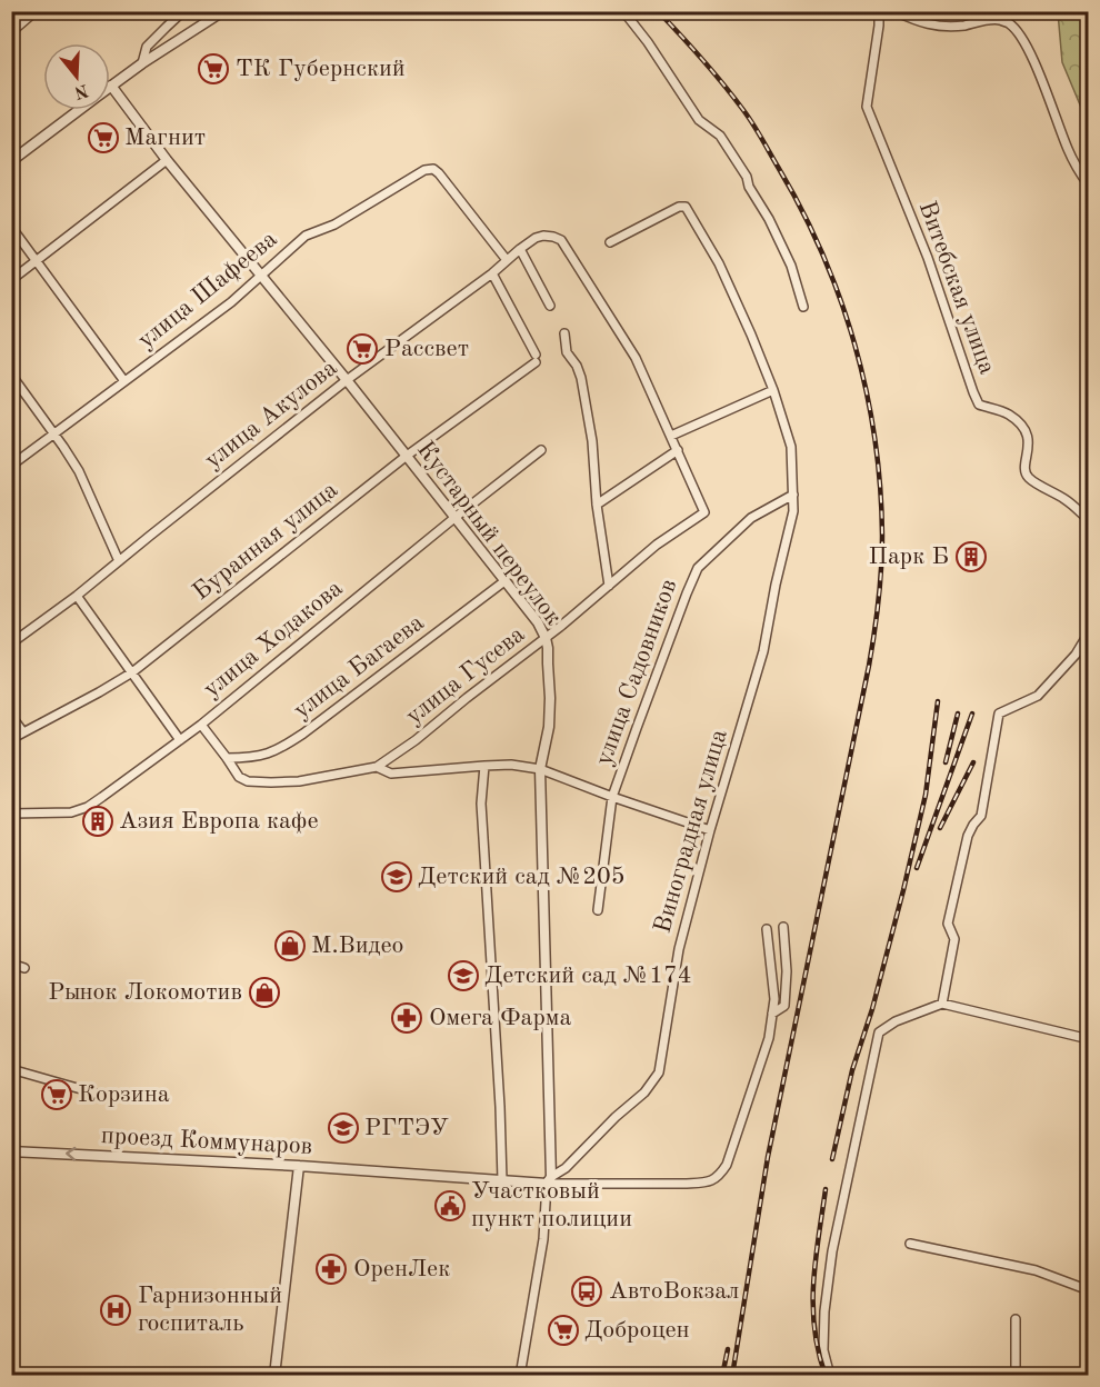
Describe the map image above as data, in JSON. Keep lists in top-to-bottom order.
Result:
{
  "streets": {
    "street": [
      "Витебская улица",
      "улица Шафеева",
      "улица Акулова",
      "Кустарный переулок",
      "Буранная улица",
      "улица Ходакова",
      "улица Багаева",
      "улица Садовников",
      "улица Гусева",
      "Виноградная улица",
      "проезд Коммунаров"
    ]
  },
  "crossings": [
    ["улица Шафеева", "улица Акулова"],
    ["улица Шафеева", "Кустарный переулок"],
    ["улица Акулова", "Кустарный переулок"],
    ["улица Акулова", "Буранная улица"],
    ["Кустарный переулок", "Буранная улица"],
    ["Кустарный переулок", "улица Ходакова"],
    ["Кустарный переулок", "улица Багаева"],
    ["Кустарный переулок", "улица Гусева"],
    ["Кустарный переулок", "Виноградная улица"],
    ["Кустарный переулок", "проезд Коммунаров"],
    ["улица Ходакова", "улица Гусева"],
    ["улица Багаева", "улица Гусева"],
    ["улица Садовников", "Виноградная улица"],
    ["Виноградная улица", "проезд Коммунаров"]
  ],
  "places": {
    "supermarket": [
      "ТК Губернский",
      "Магнит",
      "Рассвет",
      "Корзина",
      "Доброцен"
    ],
    "building": ["Парк Б", "Азия Европа кафе"],
    "school or university": ["Детский сад №205", "Детский сад №174", "РГТЭУ"],
    "shop": ["М.Видео", "Рынок Локомотив"],
    "pharmacy": ["Омега Фарма", "ОренЛек"],
    "public building": ["Участковый пункт полиции"],
    "bus stop": ["АвтоВокзал"],
    "hospital": ["Гарнизонный госпиталь"]
  },
  "north": "bottom"
}
